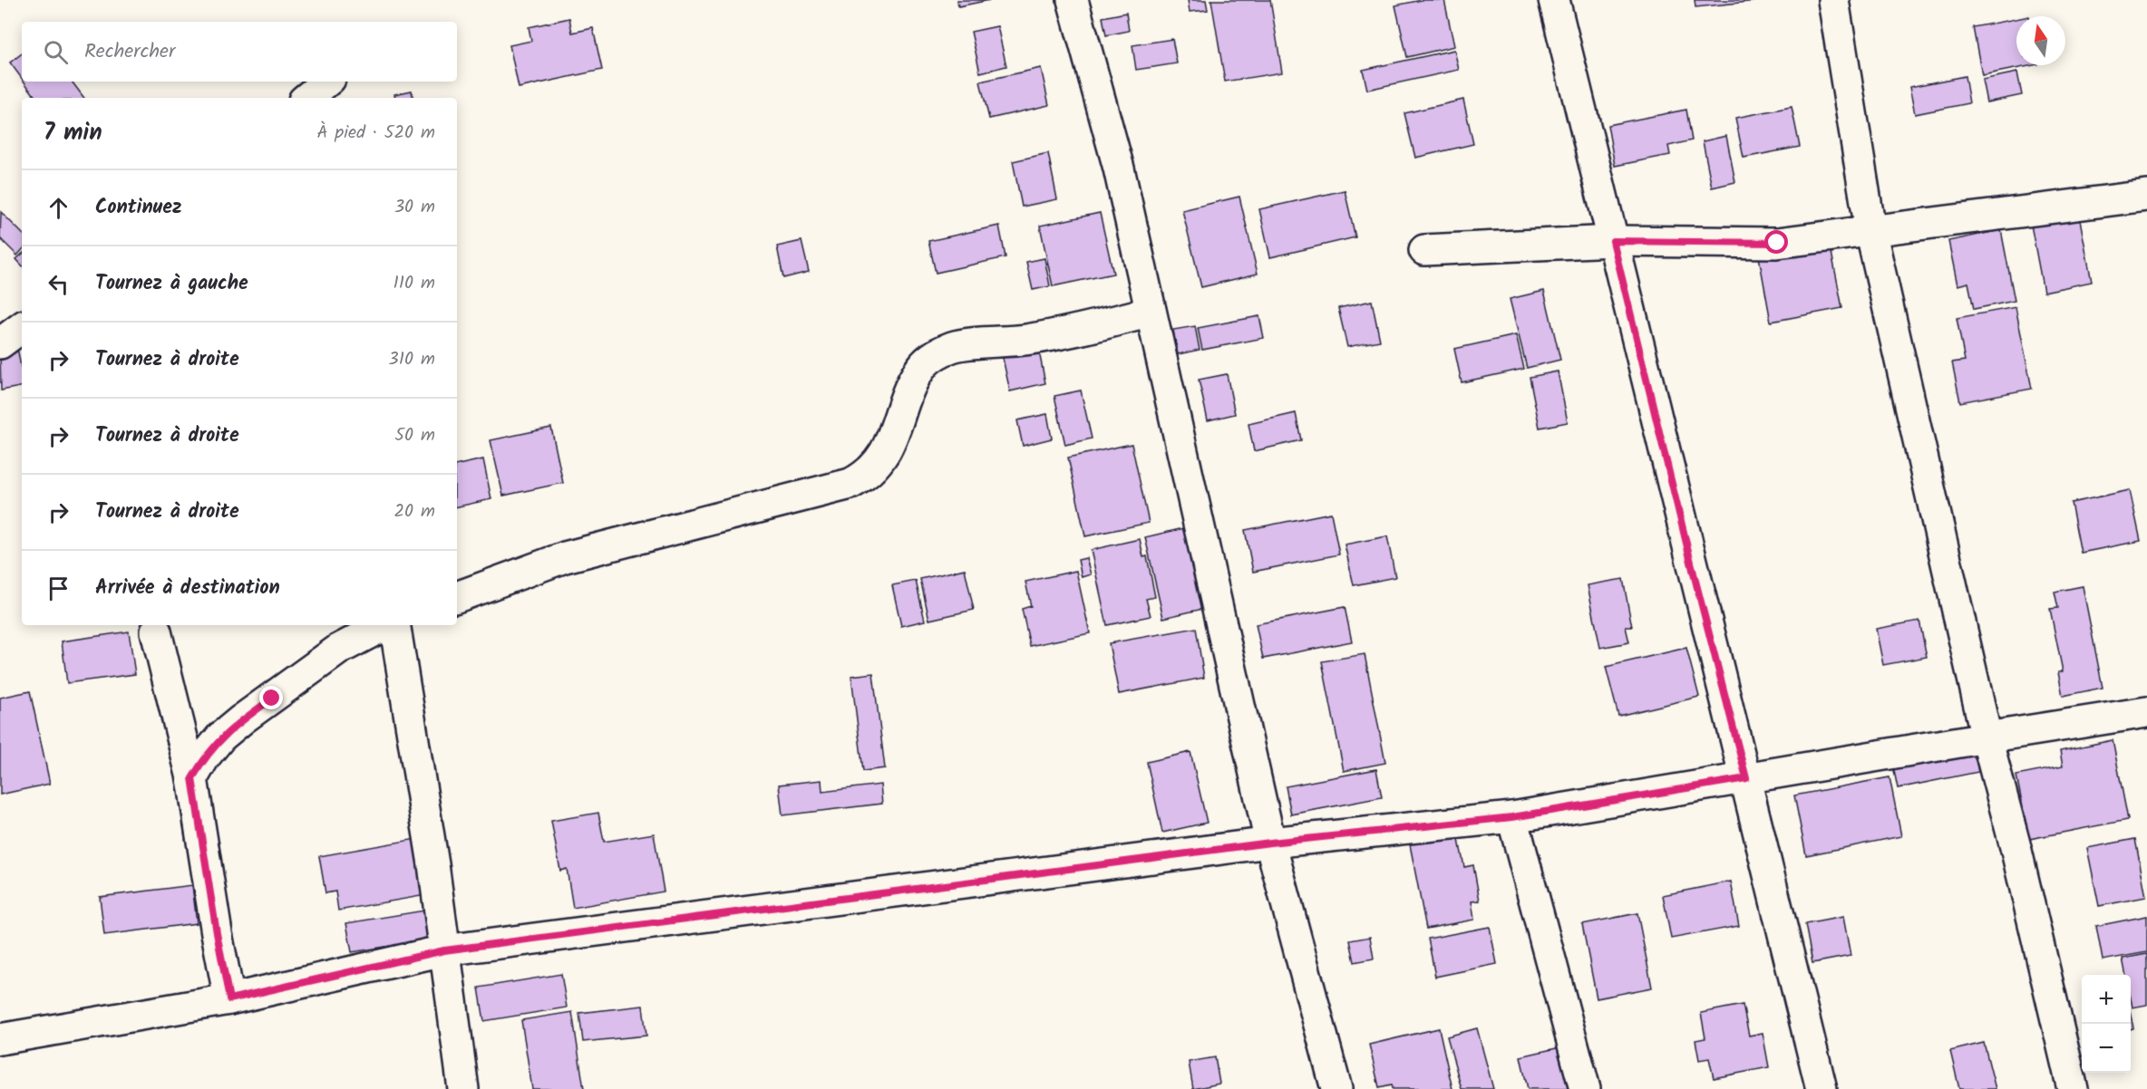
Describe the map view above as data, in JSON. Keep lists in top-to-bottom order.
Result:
{
  "north": "top",
  "page": {
    "search": "Rechercher",
    "heading": ["7 min", "À pied · 520 m"],
    "list": [
      ["Continuez", "30 m"],
      ["Tournez à gauche", "110 m"],
      ["Tournez à droite", "310 m"],
      ["Tournez à droite", "50 m"],
      ["Tournez à droite", "20 m"],
      "Arrivée à destination"
    ],
    "map_buttons": ["+", "−"]
  }
}
